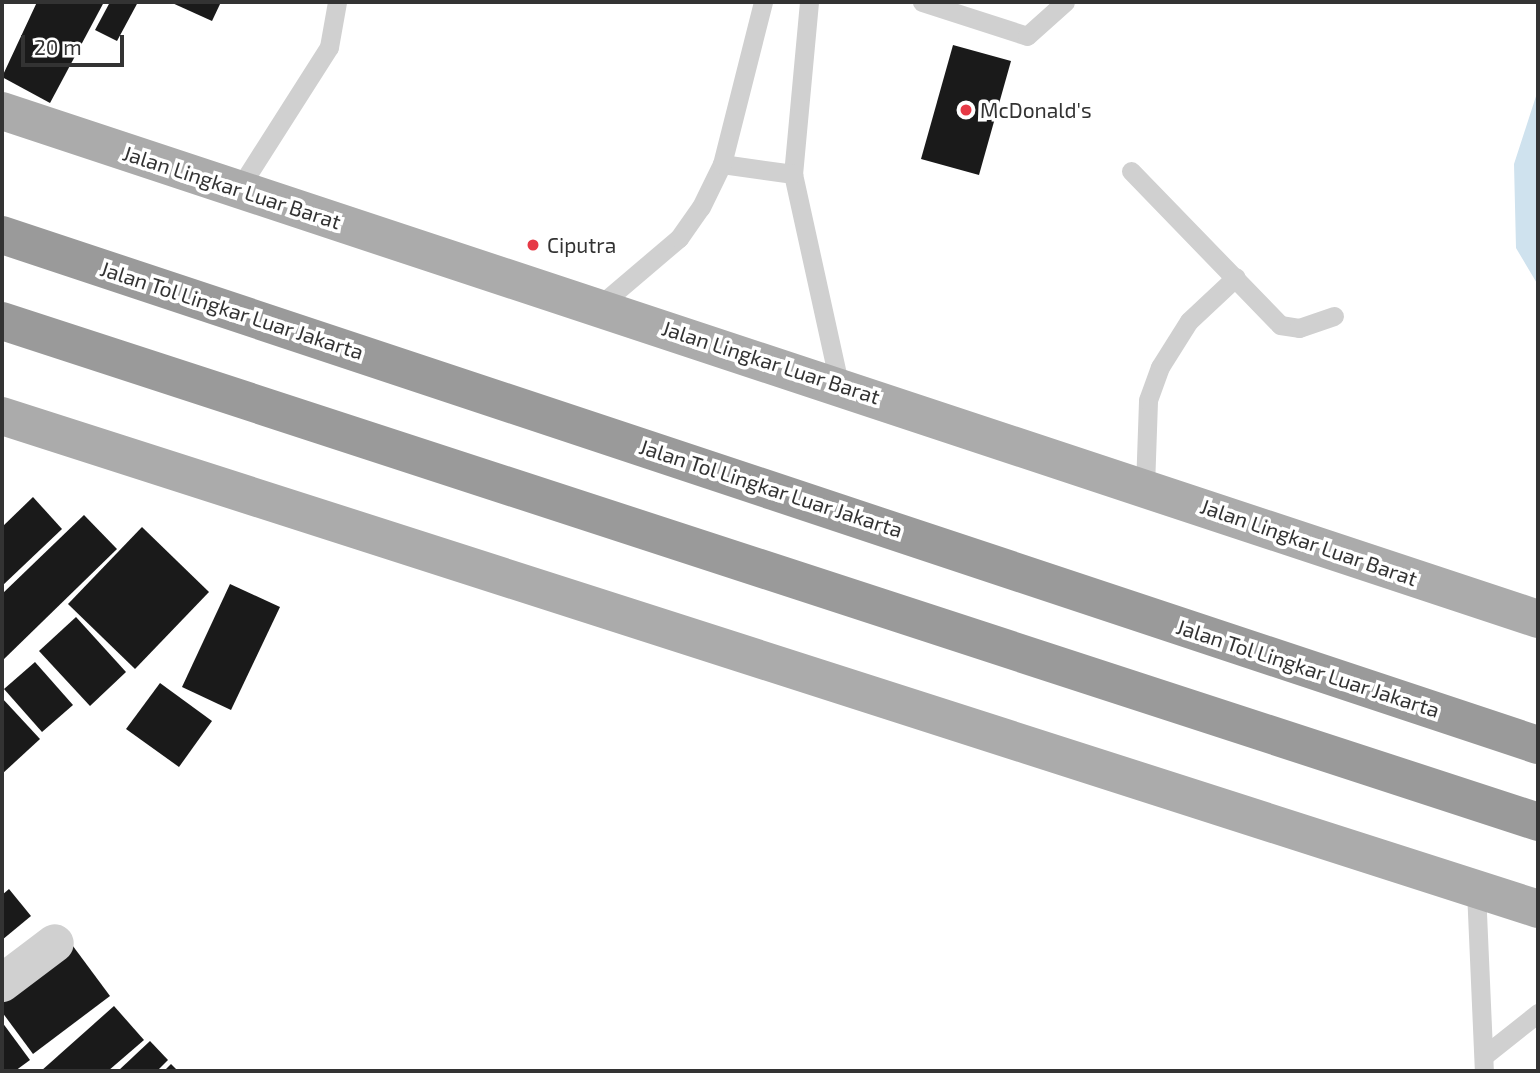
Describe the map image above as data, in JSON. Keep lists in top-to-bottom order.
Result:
{
  "streets": {
    "highway": ["Jalan Tol Lingkar Luar Jakarta"],
    "main road": ["Jalan Lingkar Luar Barat"]
  },
  "places": ["McDonald's", "Ciputra"],
  "scale_bar": "20 m"
}
